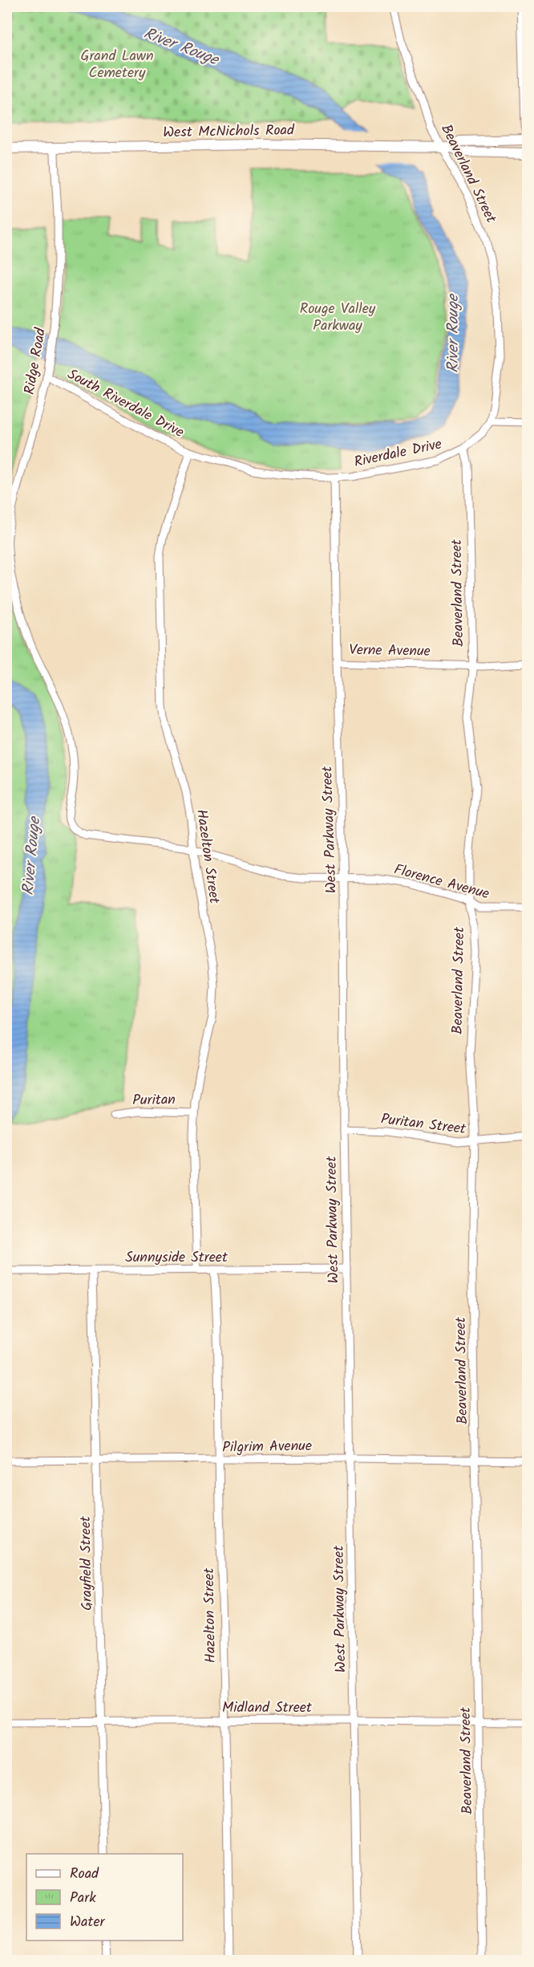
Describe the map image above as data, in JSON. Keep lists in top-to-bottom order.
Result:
{
  "streets": {
    "main road": ["West McNichols Road"],
    "street": [
      "Beaverland Street",
      "Ridge Road",
      "South Riverdale Drive",
      "Riverdale Drive",
      "Verne Avenue",
      "West Parkway Street",
      "Hazelton Street",
      "Florence Avenue",
      "Puritan",
      "Puritan Street",
      "Sunnyside Street",
      "Pilgrim Avenue",
      "Grayfield Street",
      "Midland Street"
    ]
  },
  "crossings": [
    ["West McNichols Road", "Beaverland Street"],
    ["West McNichols Road", "Ridge Road"],
    ["Beaverland Street", "Riverdale Drive"],
    ["Beaverland Street", "Verne Avenue"],
    ["Beaverland Street", "Florence Avenue"],
    ["Beaverland Street", "Puritan Street"],
    ["Beaverland Street", "Pilgrim Avenue"],
    ["Beaverland Street", "Midland Street"],
    ["Ridge Road", "South Riverdale Drive"],
    ["Ridge Road", "Florence Avenue"],
    ["South Riverdale Drive", "Riverdale Drive"],
    ["South Riverdale Drive", "West Parkway Street"],
    ["South Riverdale Drive", "Hazelton Street"],
    ["Riverdale Drive", "West Parkway Street"],
    ["Verne Avenue", "West Parkway Street"],
    ["West Parkway Street", "Florence Avenue"],
    ["West Parkway Street", "Puritan Street"],
    ["West Parkway Street", "Sunnyside Street"],
    ["West Parkway Street", "Pilgrim Avenue"],
    ["West Parkway Street", "Midland Street"],
    ["Hazelton Street", "Florence Avenue"],
    ["Hazelton Street", "Puritan"],
    ["Hazelton Street", "Sunnyside Street"],
    ["Hazelton Street", "Pilgrim Avenue"],
    ["Hazelton Street", "Midland Street"],
    ["Sunnyside Street", "Grayfield Street"],
    ["Pilgrim Avenue", "Grayfield Street"],
    ["Grayfield Street", "Midland Street"]
  ],
  "water": ["River Rouge"],
  "parks": ["Grand Lawn Cemetery", "Rouge Valley Parkway"],
  "legend": ["Road", "Park", "Water"]
}
